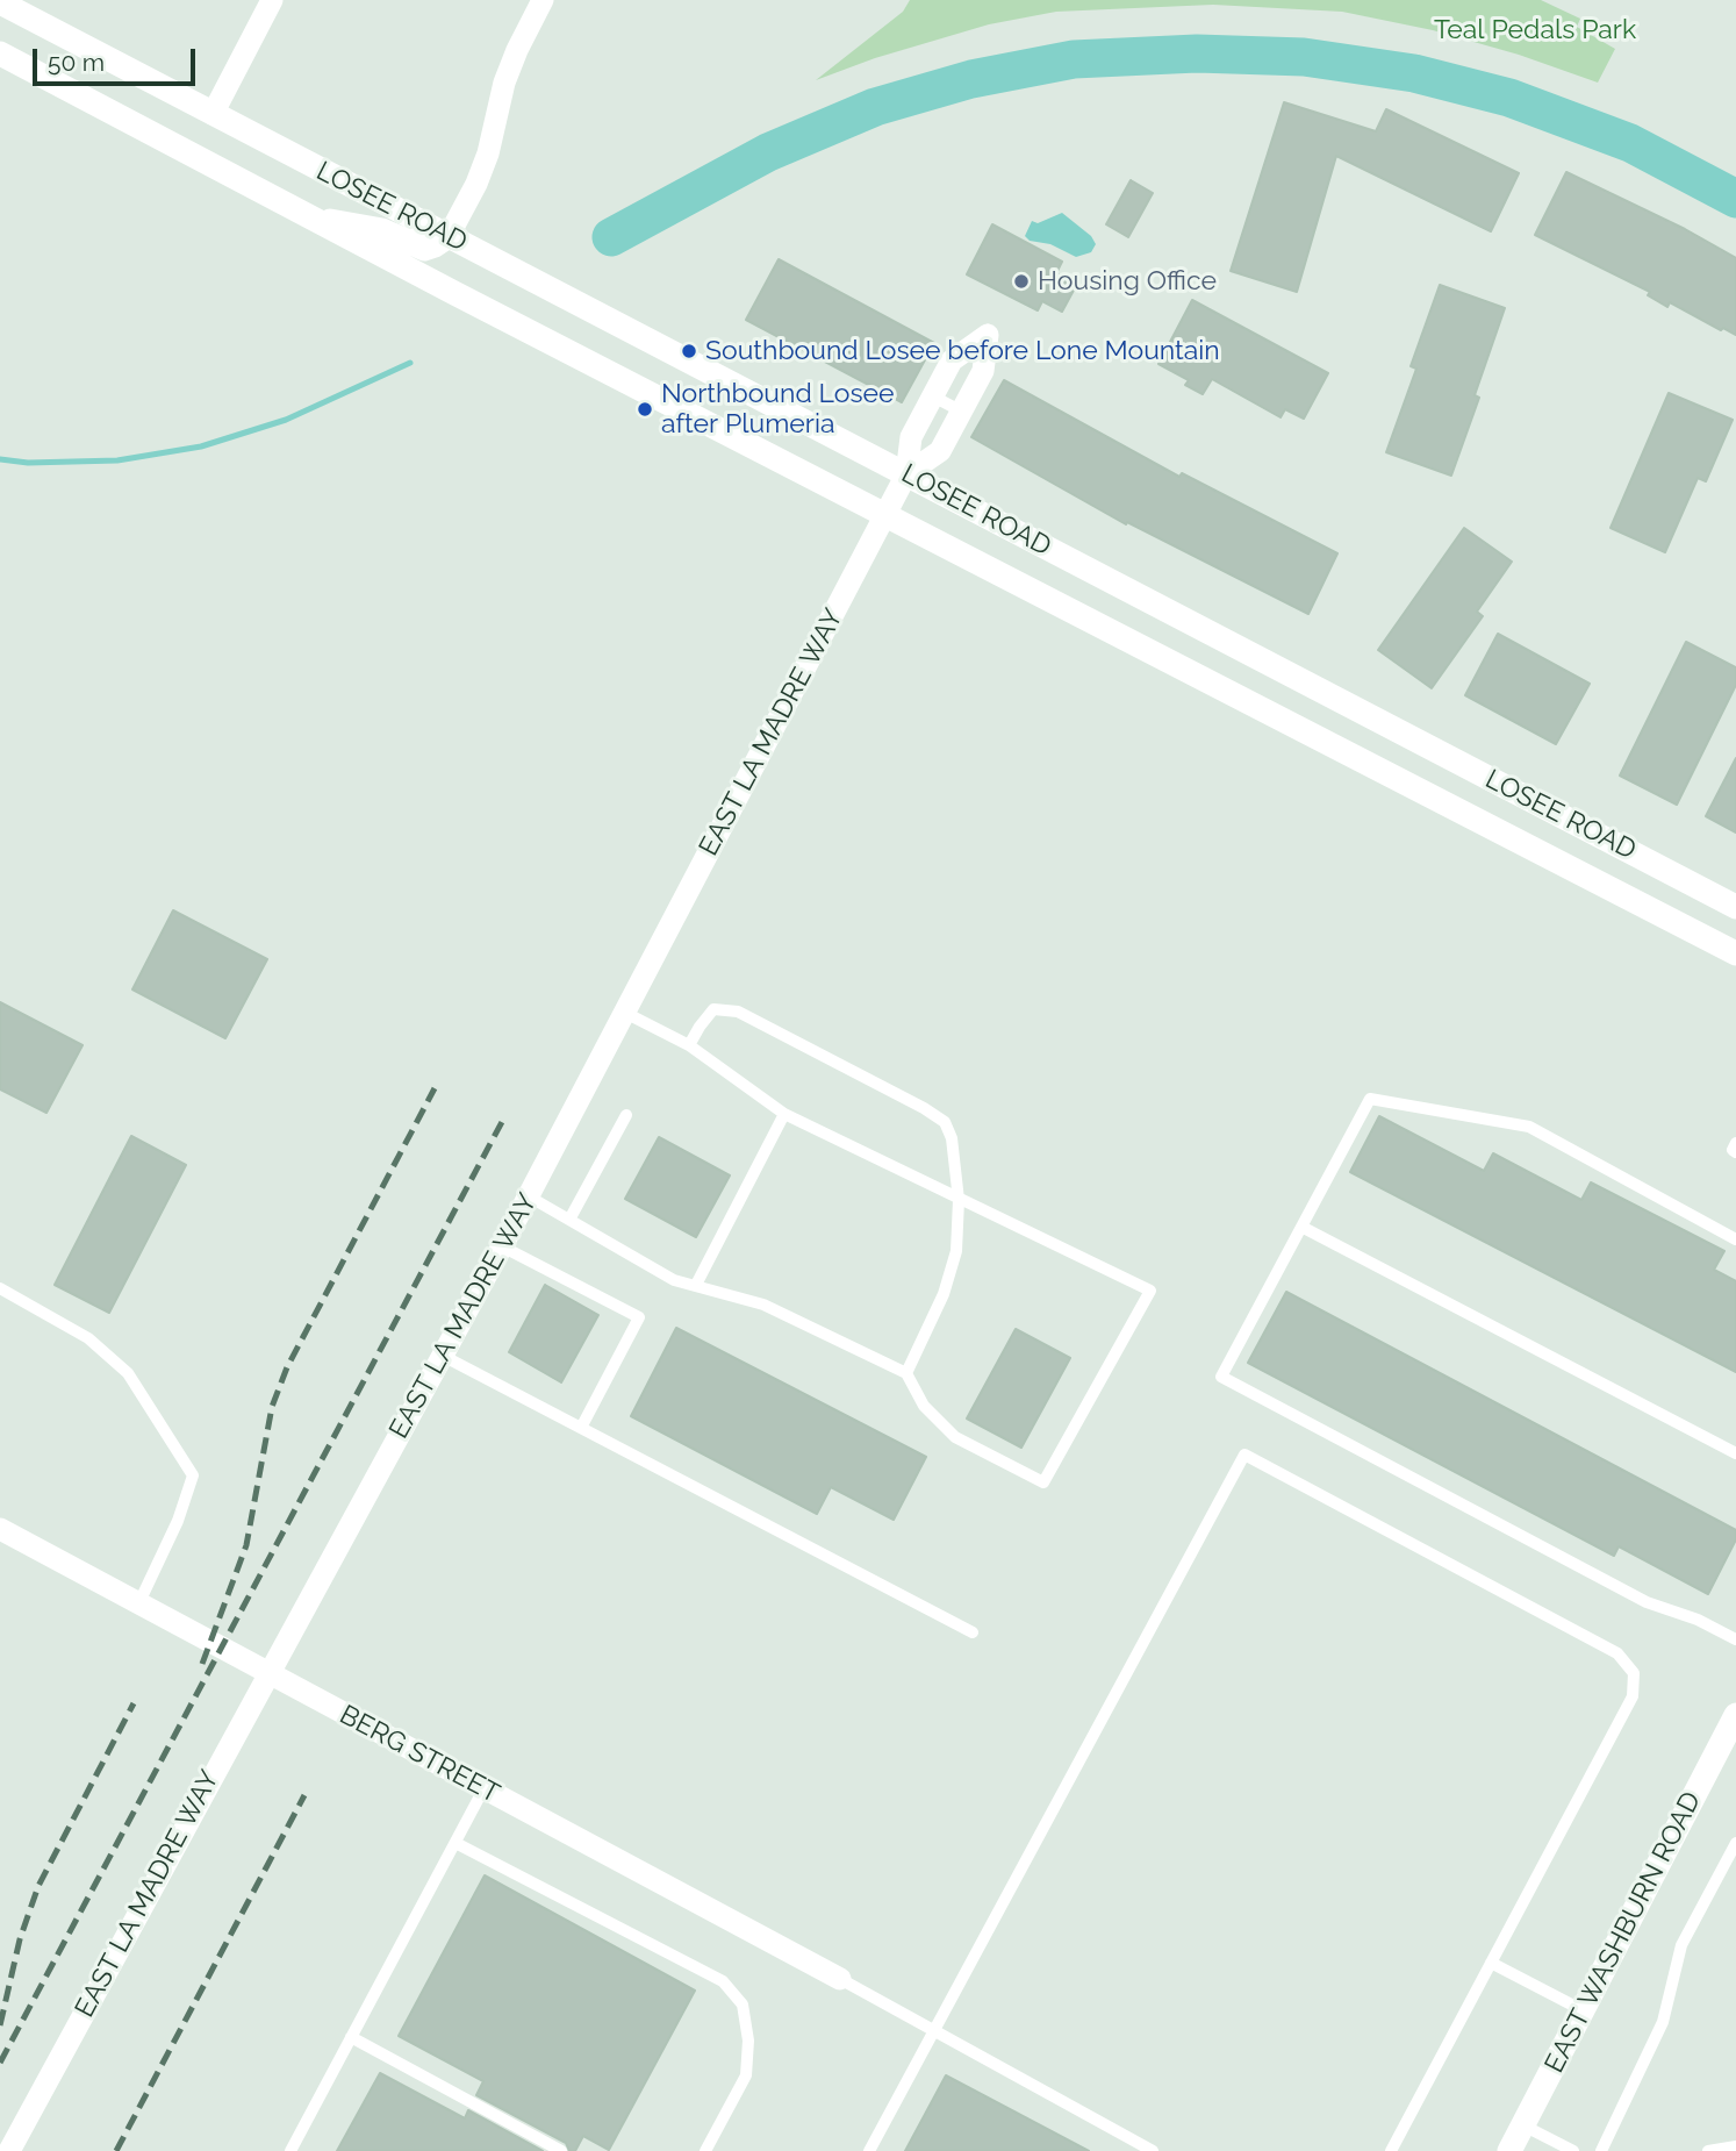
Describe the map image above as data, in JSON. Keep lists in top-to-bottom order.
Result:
{
  "streets": {
    "main road": ["LOSEE ROAD", "EAST WASHBURN ROAD"],
    "street": ["EAST LA MADRE WAY", "BERG STREET"]
  },
  "crossings": [
    ["LOSEE ROAD", "EAST LA MADRE WAY"],
    ["EAST LA MADRE WAY", "BERG STREET"]
  ],
  "parks": ["Teal Pedals Park"],
  "places": ["Housing Office", "Southbound Losee before Lone Mountain", "Northbound Losee after Plumeria"],
  "scale_bar": "50 m"
}
